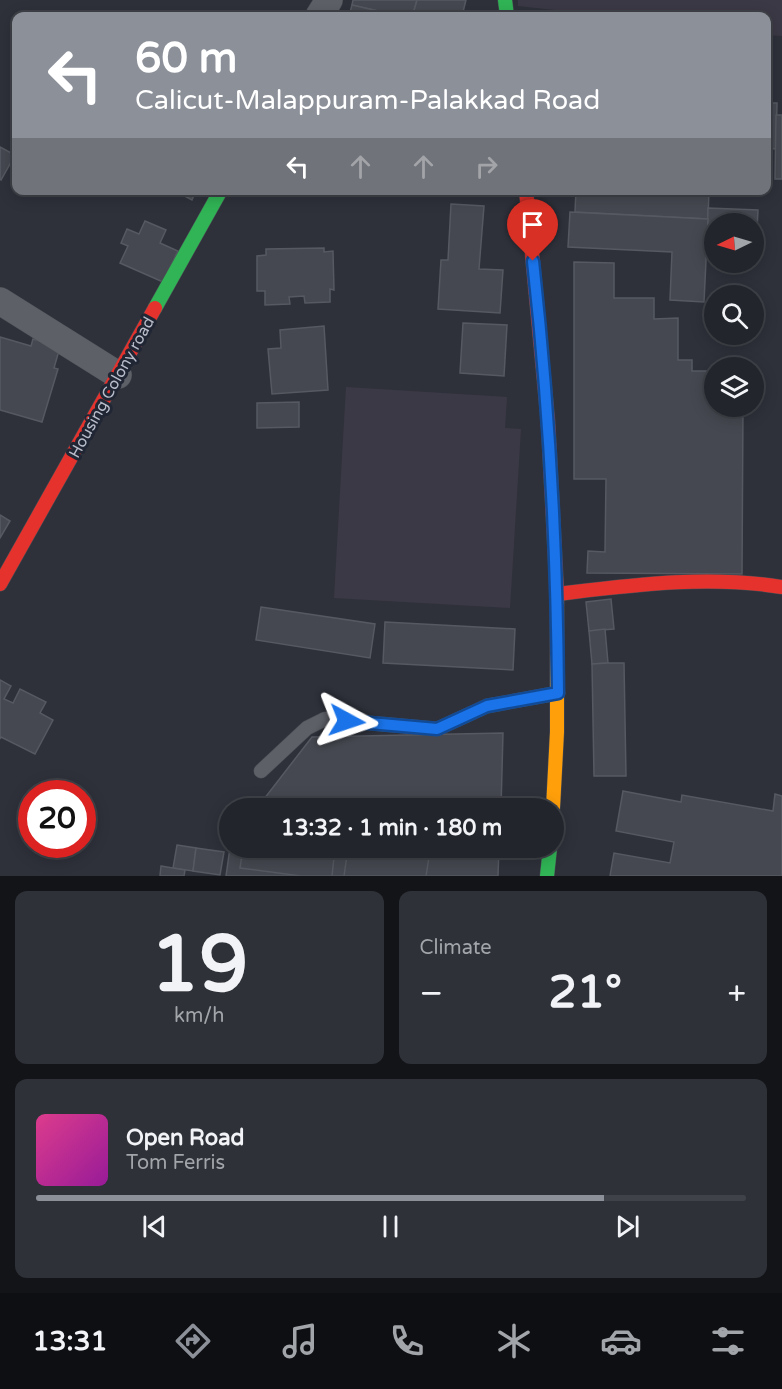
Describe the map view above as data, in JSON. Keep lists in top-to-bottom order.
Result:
{
  "streets": {
    "main road": ["Housing Colony road"]
  },
  "north": "left",
  "page": {
    "turn": ["60 m", "Calicut-Malappuram-Palakkad Road"],
    "limit": "20",
    "trip": "13:32 · 1 min · 180 m",
    "tile": [
      ["19", "km/h"],
      "Climate"
    ],
    "heat": ["−", "21°", "+"],
    "song": ["Open Road", "Tom Ferris"],
    "tabs": "13:31"
  }
}
